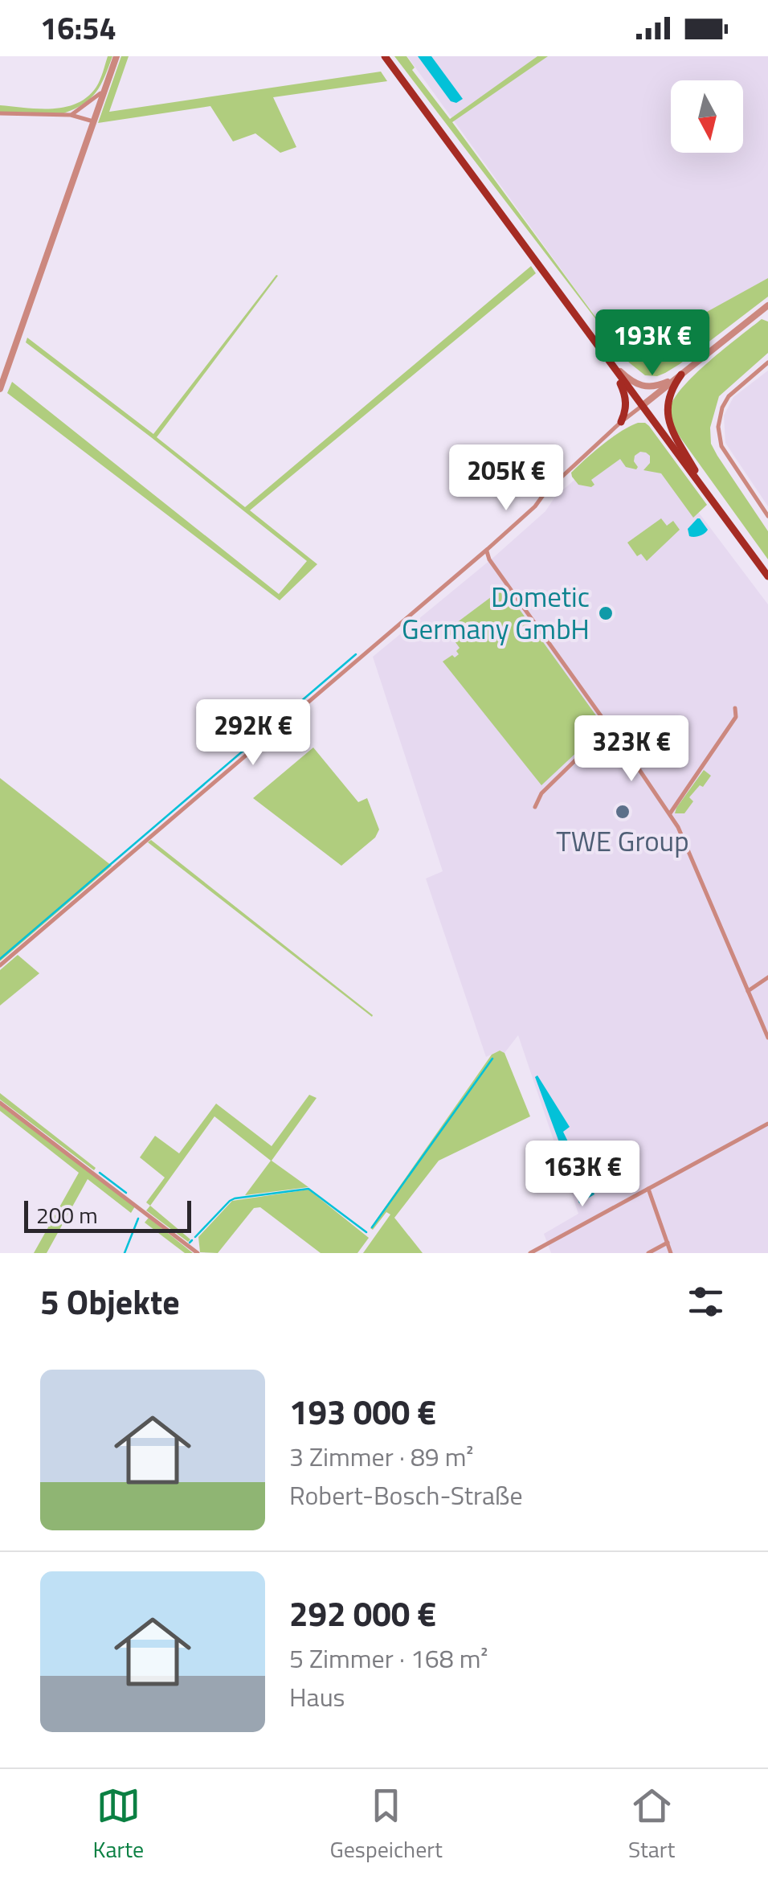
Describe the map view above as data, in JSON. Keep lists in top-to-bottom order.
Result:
{
  "places": ["Dometic Germany GmbH", "TWE Group"],
  "scale_bar": "200 m",
  "north": "bottom",
  "page": {
    "status": "16:54",
    "price": [
      "193K €",
      "205K €",
      "292K €",
      "323K €",
      "163K €"
    ],
    "scale": "200 m",
    "heading": "5 Objekte",
    "list": [
      {
        "name": "193 000 €",
        "note": "3 Zimmer · 89 m² · Robert-Bosch-Straße"
      },
      {
        "name": "292 000 €",
        "note": "5 Zimmer · 168 m² · Haus"
      }
    ],
    "tabs": ["Karte", "Gespeichert", "Start"]
  }
}
